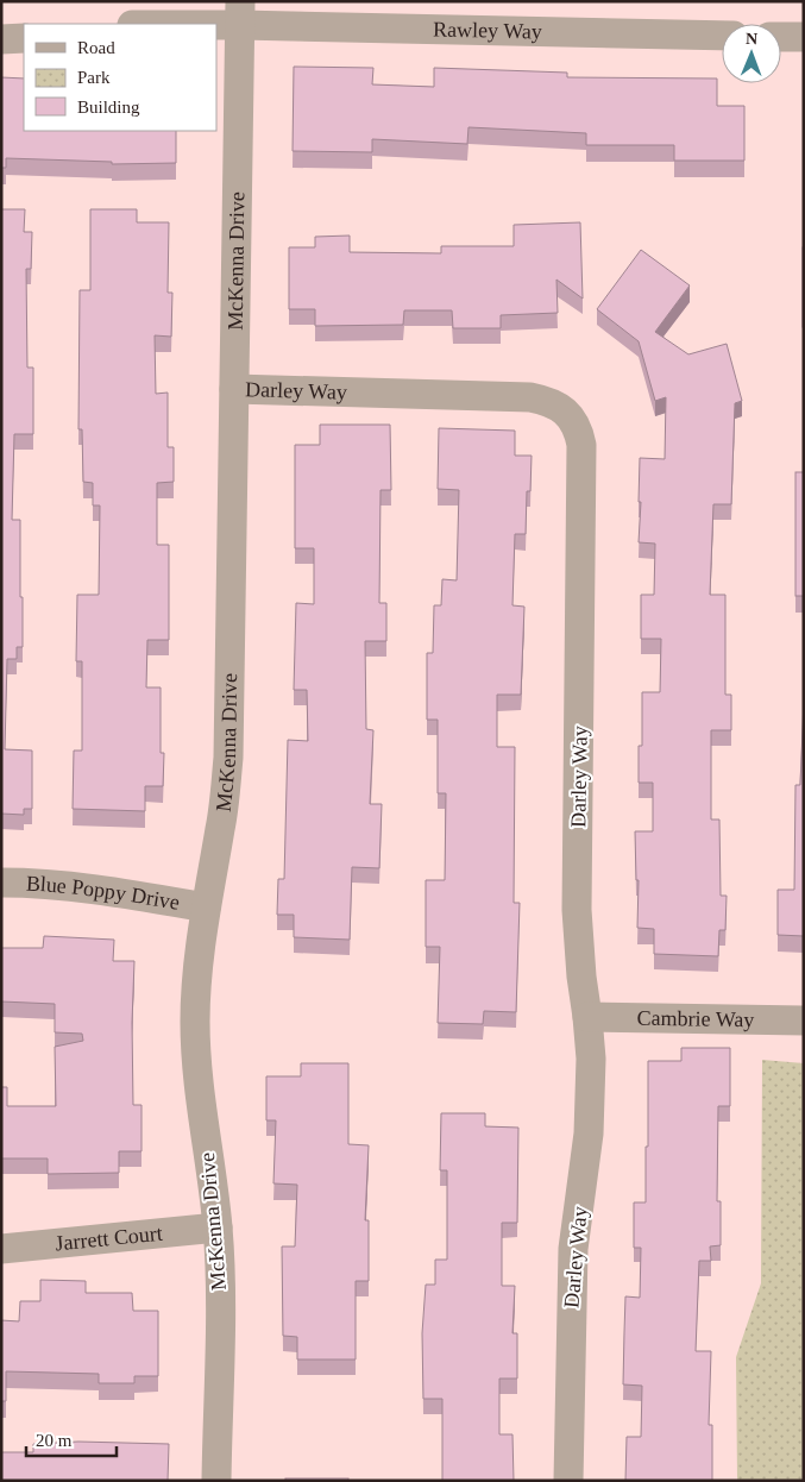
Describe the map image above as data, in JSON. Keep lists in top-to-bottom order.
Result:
{
  "streets": {
    "street": [
      "Rawley Way",
      "McKenna Drive",
      "Darley Way",
      "Blue Poppy Drive",
      "Cambrie Way",
      "Jarrett Court"
    ]
  },
  "crossings": [
    ["Rawley Way", "McKenna Drive"],
    ["McKenna Drive", "Darley Way"],
    ["McKenna Drive", "Blue Poppy Drive"],
    ["McKenna Drive", "Jarrett Court"],
    ["Darley Way", "Cambrie Way"]
  ],
  "legend": ["Road", "Park", "Building"],
  "scale_bar": "20 m",
  "north": "top"
}
